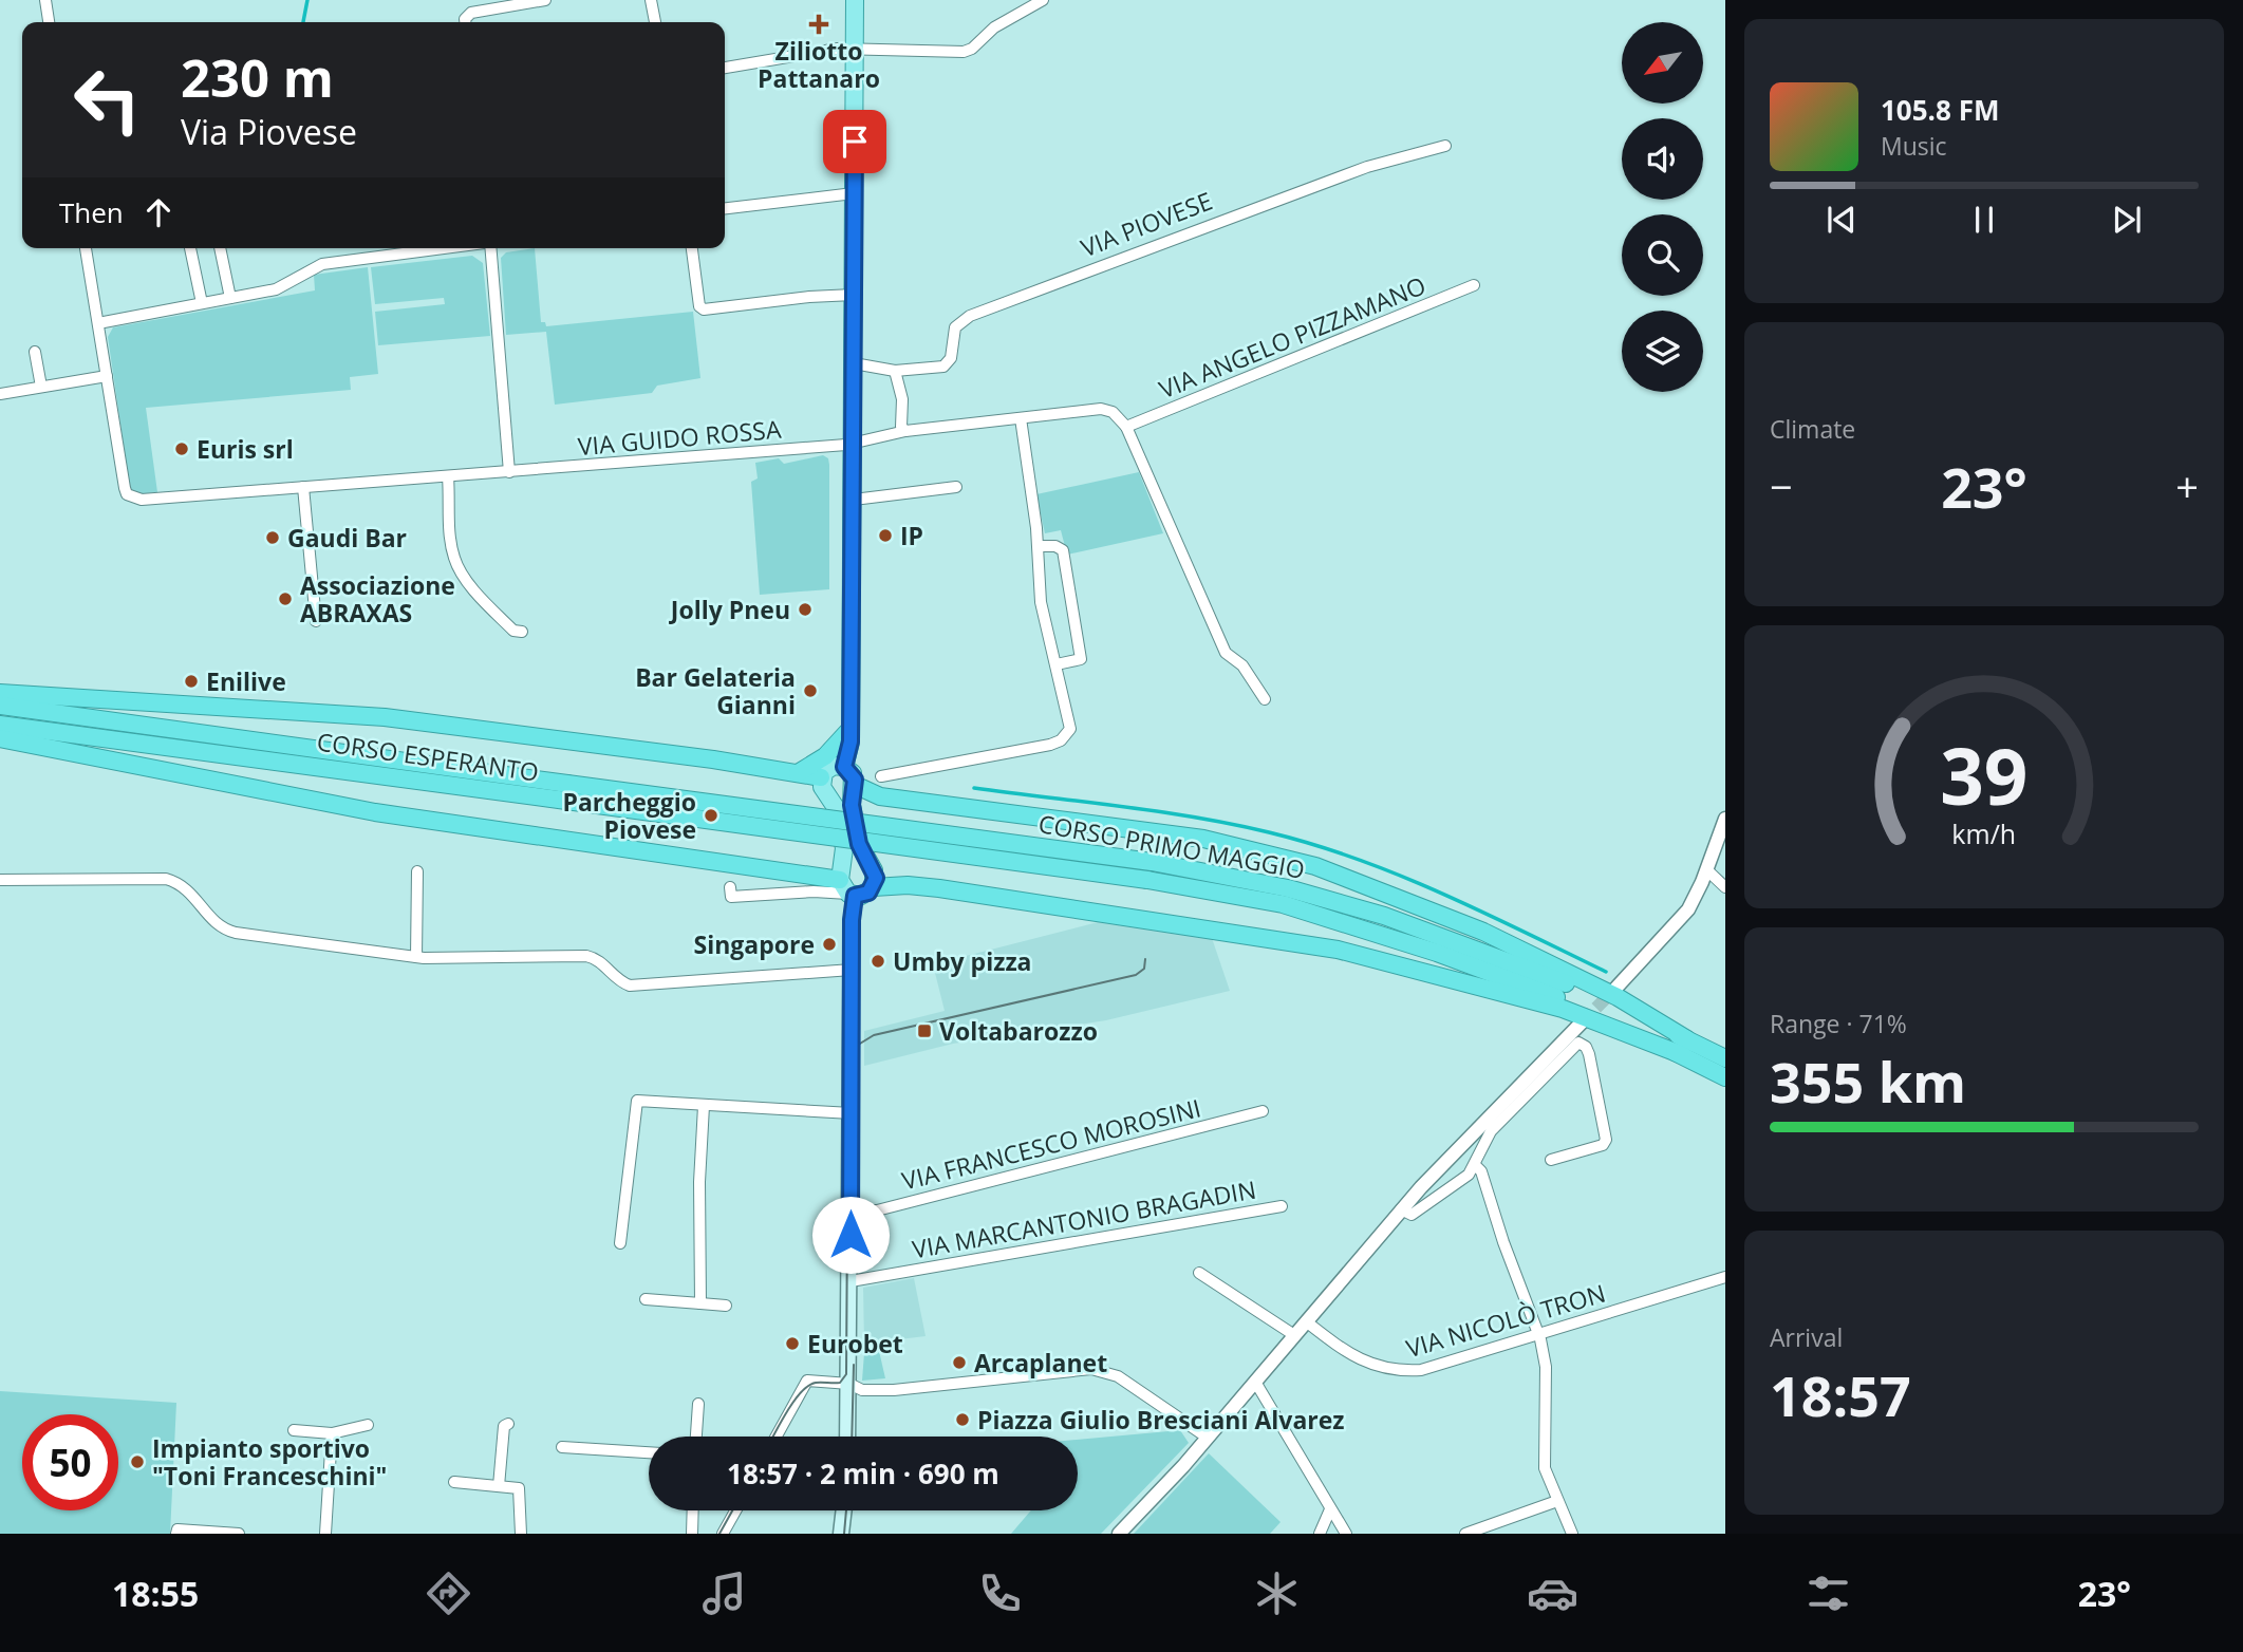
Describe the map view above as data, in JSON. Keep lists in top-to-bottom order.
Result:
{
  "streets": {
    "highway": ["CORSO ESPERANTO", "CORSO PRIMO MAGGIO"],
    "street": [
      "VIA PIOVESE",
      "VIA ANGELO PIZZAMANO",
      "VIA GUIDO ROSSA",
      "VIA FRANCESCO MOROSINI",
      "VIA MARCANTONIO BRAGADIN",
      "VIA NICOLÒ TRON"
    ]
  },
  "crossings": [
    ["CORSO ESPERANTO", "CORSO PRIMO MAGGIO"]
  ],
  "places": {
    "health": ["Ziliotto Pattanaro"],
    "other": [
      "Euris srl",
      "IP",
      "Gaudi Bar",
      "Associazione ABRAXAS",
      "Jolly Pneu",
      "Enilive",
      "Bar Gelateria Gianni",
      "Parcheggio Piovese",
      "Singapore",
      "Umby pizza",
      "Eurobet",
      "Arcaplanet",
      "Piazza Giulio Bresciani Alvarez",
      "Impianto sportivo \"Toni Franceschini\""
    ],
    "transit": ["Voltabarozzo"]
  },
  "north": "bottom left",
  "page": {
    "turn": ["230 m", "Via Piovese"],
    "song": ["105.8 FM", "Music"],
    "then": "Then",
    "tile": [
      "Climate",
      ["Range · 71%", "355 km"],
      ["Arrival", "18:57"]
    ],
    "heat": ["−", "23°", "+"],
    "limit": "50",
    "trip": "18:57 · 2 min · 690 m",
    "tabs": ["18:55", "23°"],
    "gauge": ["39", "km/h"]
  }
}
